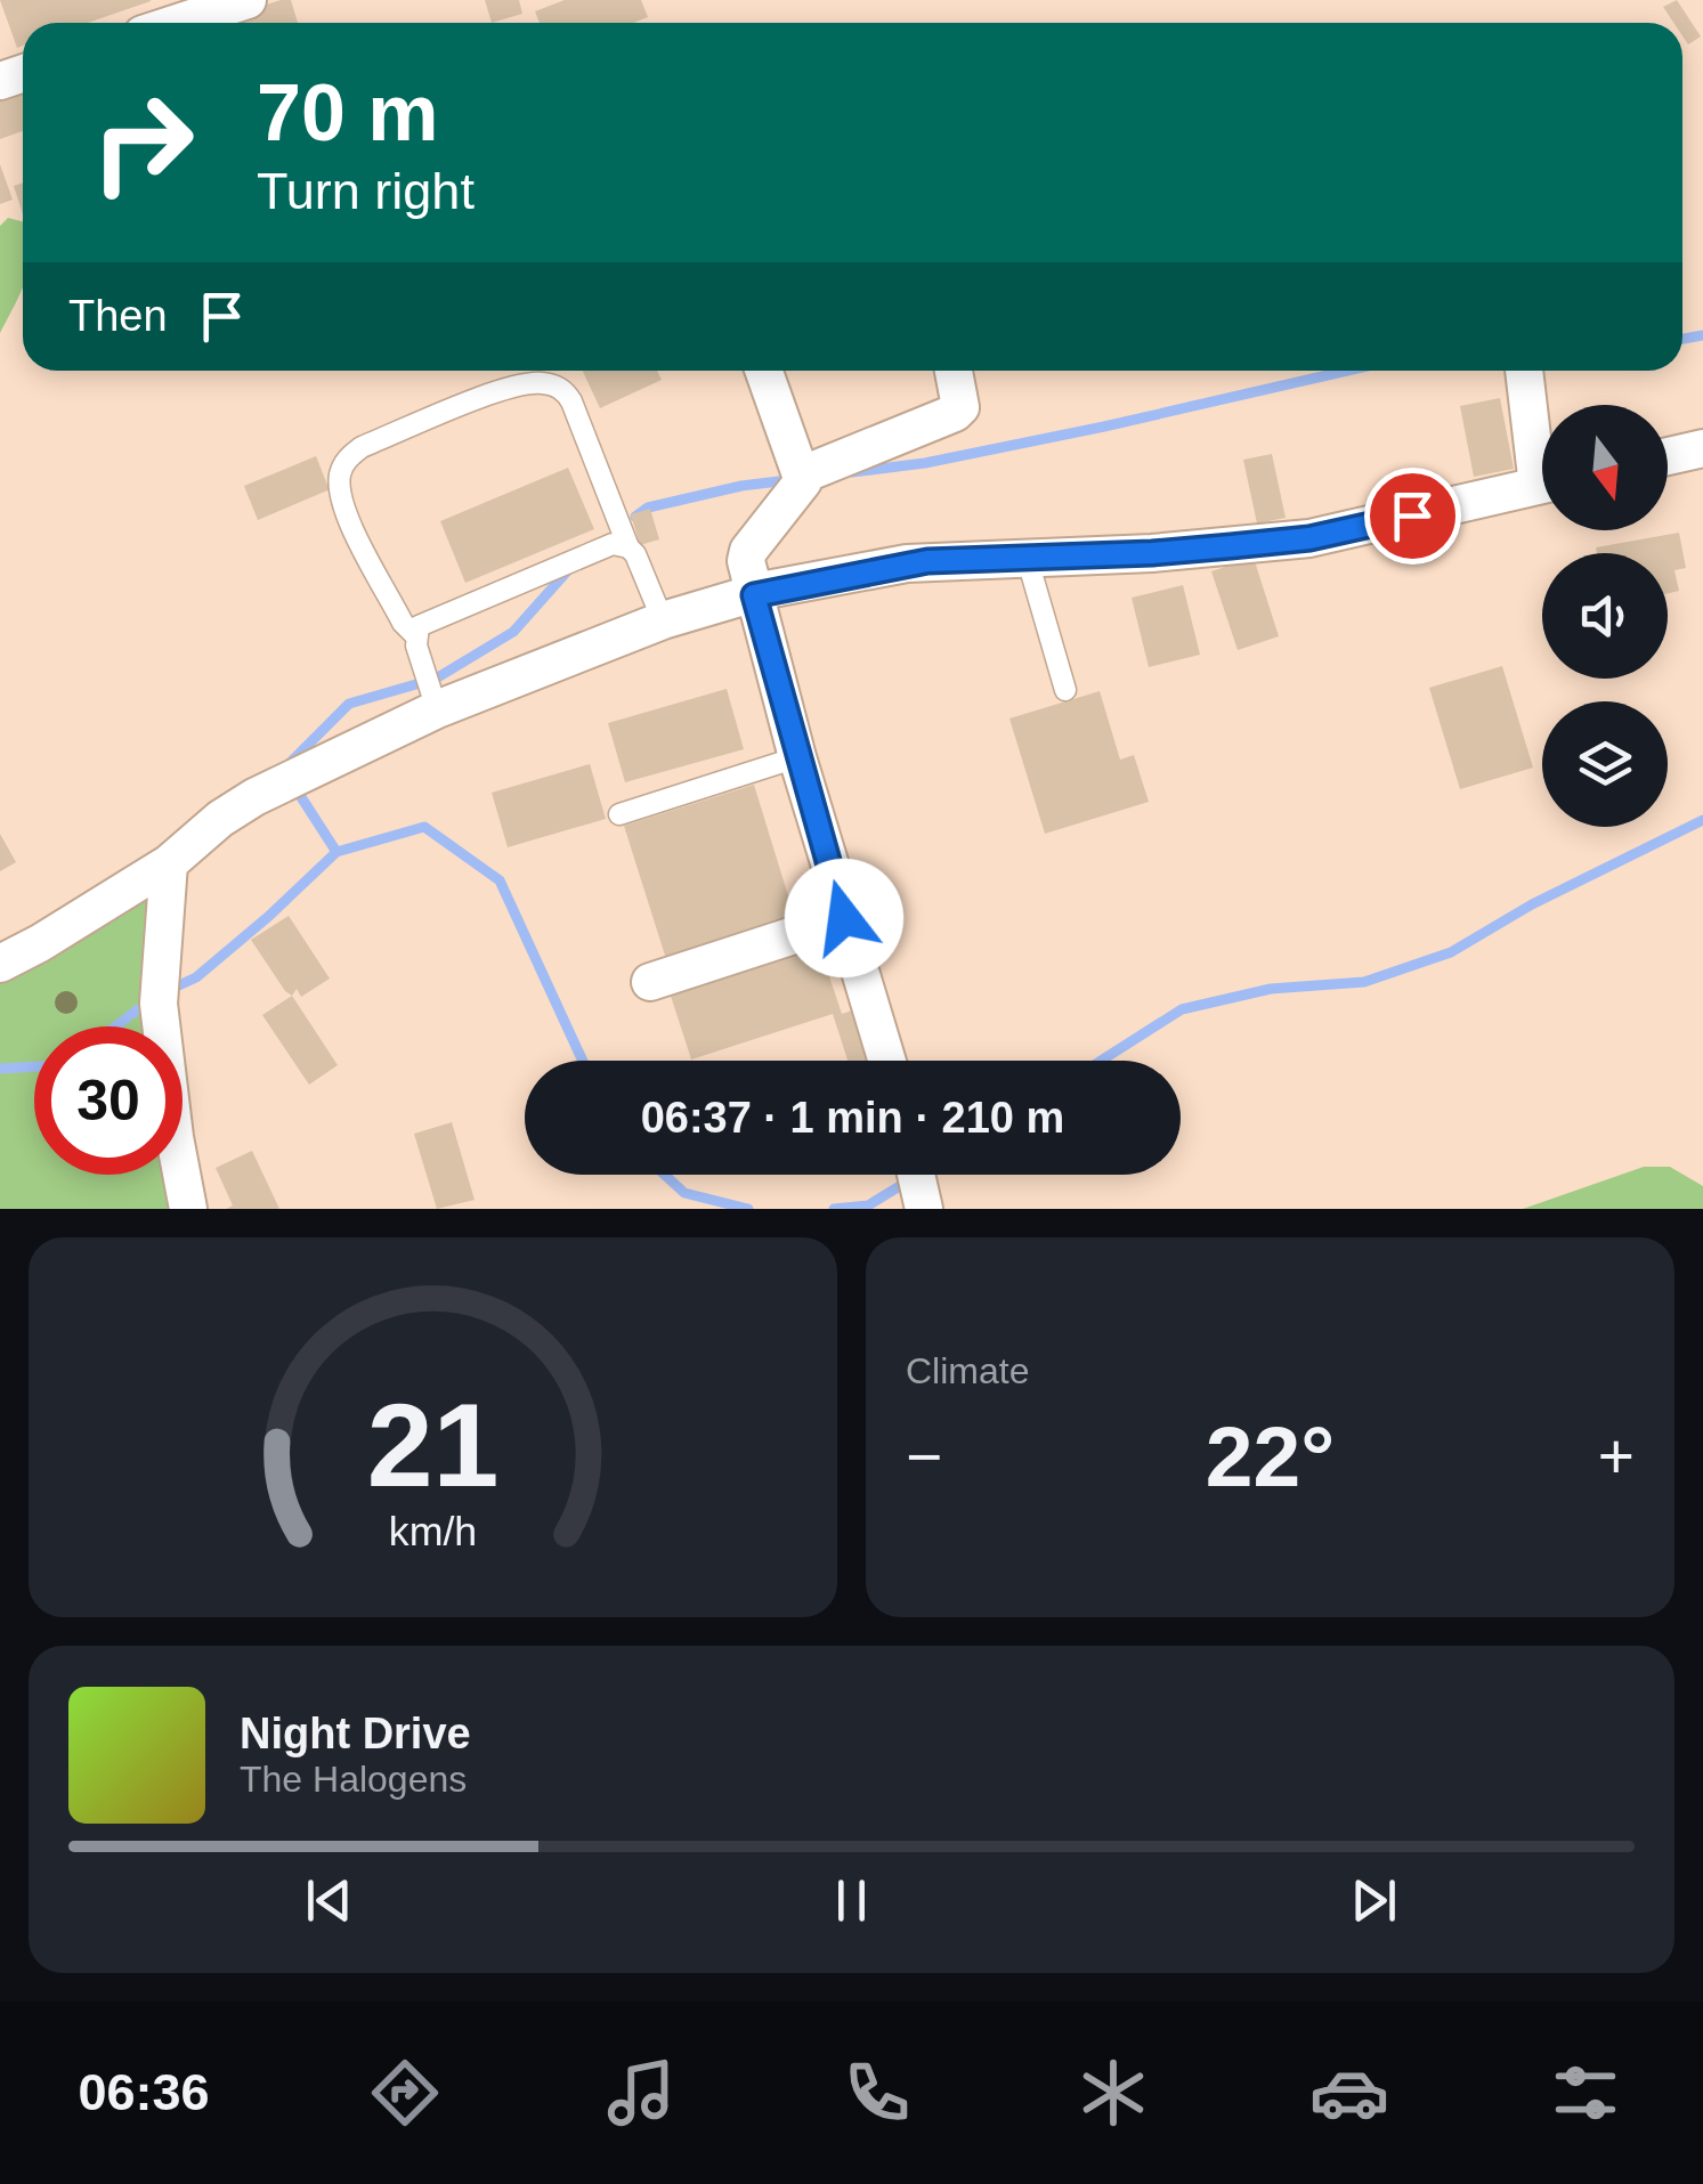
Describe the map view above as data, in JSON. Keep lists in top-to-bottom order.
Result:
{
  "north": "bottom",
  "page": {
    "turn": ["70 m", "Turn right"],
    "then": "Then",
    "limit": "30",
    "trip": "06:37 · 1 min · 210 m",
    "tile": "Climate",
    "heat": ["−", "22°", "+"],
    "song": ["Night Drive", "The Halogens"],
    "tabs": "06:36",
    "gauge": ["21", "km/h"]
  }
}
